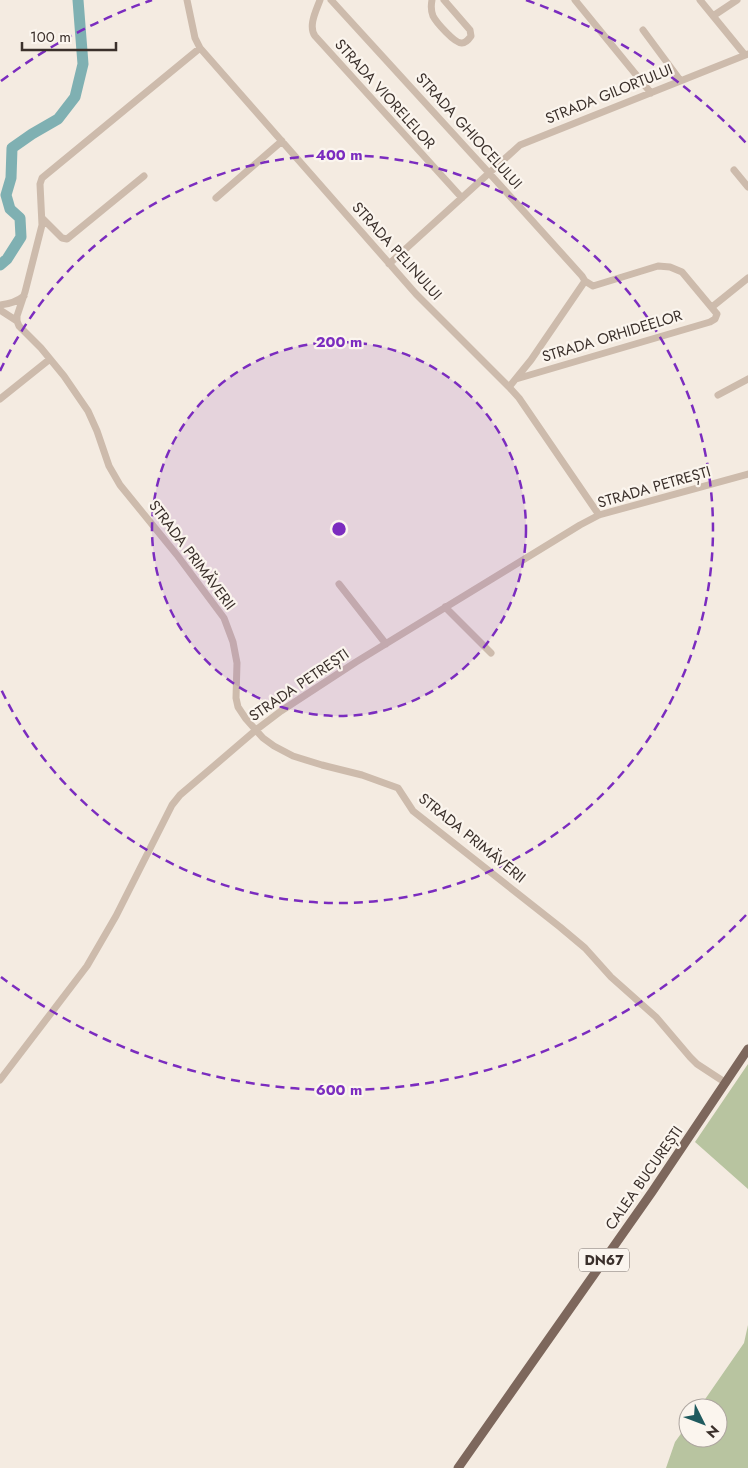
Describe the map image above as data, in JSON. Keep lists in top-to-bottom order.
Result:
{
  "streets": {
    "main road": ["CALEA BUCUREȘTI", "DN67"],
    "street": [
      "STRADA VIORELELOR",
      "STRADA GILORTULUI",
      "STRADA GHIOCELULUI",
      "STRADA PELINULUI",
      "STRADA ORHIDEELOR",
      "STRADA PETREȘTI",
      "STRADA PRIMĂVERII"
    ]
  },
  "crossings": [
    ["STRADA GILORTULUI", "STRADA GHIOCELULUI"],
    ["STRADA PELINULUI", "STRADA PETREȘTI"],
    ["STRADA PETREȘTI", "STRADA PRIMĂVERII"],
    ["STRADA PRIMĂVERII", "CALEA BUCUREȘTI"]
  ],
  "scale_bar": "100 m",
  "north": "bottom right",
  "rings": ["400 m", "200 m", "600 m"]
}
